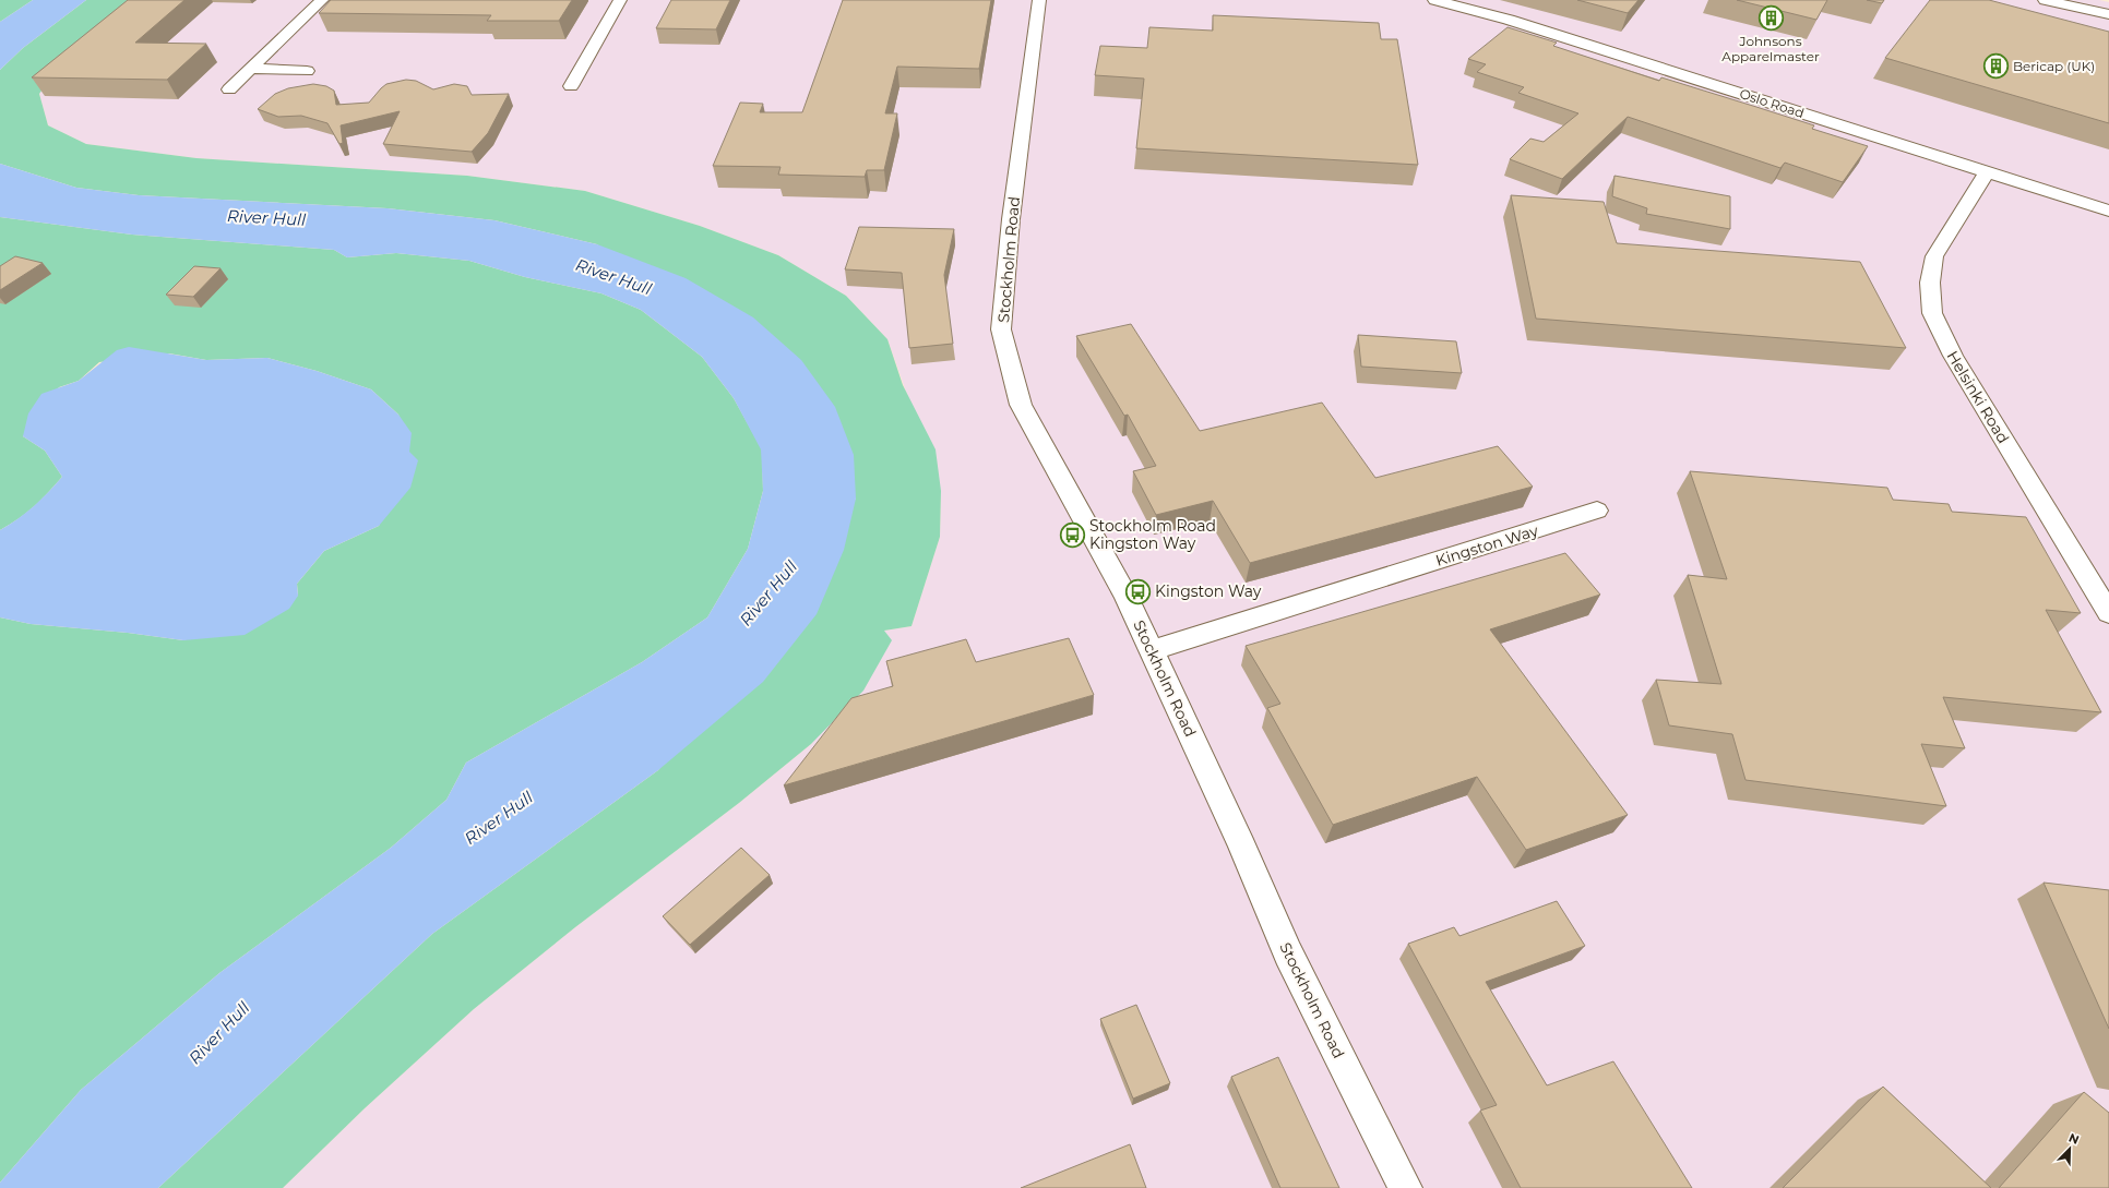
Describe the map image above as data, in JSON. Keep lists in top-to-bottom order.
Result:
{
  "streets": {
    "main road": [
      "Oslo Road",
      "Stockholm Road",
      "Helsinki Road",
      "Kingston Way"
    ]
  },
  "crossings": [
    ["Oslo Road", "Helsinki Road"],
    ["Stockholm Road", "Kingston Way"]
  ],
  "water": ["River Hull"],
  "places": {
    "building": ["Johnsons Apparelmaster", "Bericap (UK)"],
    "bus stop": ["Stockholm Road Kingston Way", "Kingston Way"]
  },
  "north": "top right"
}
